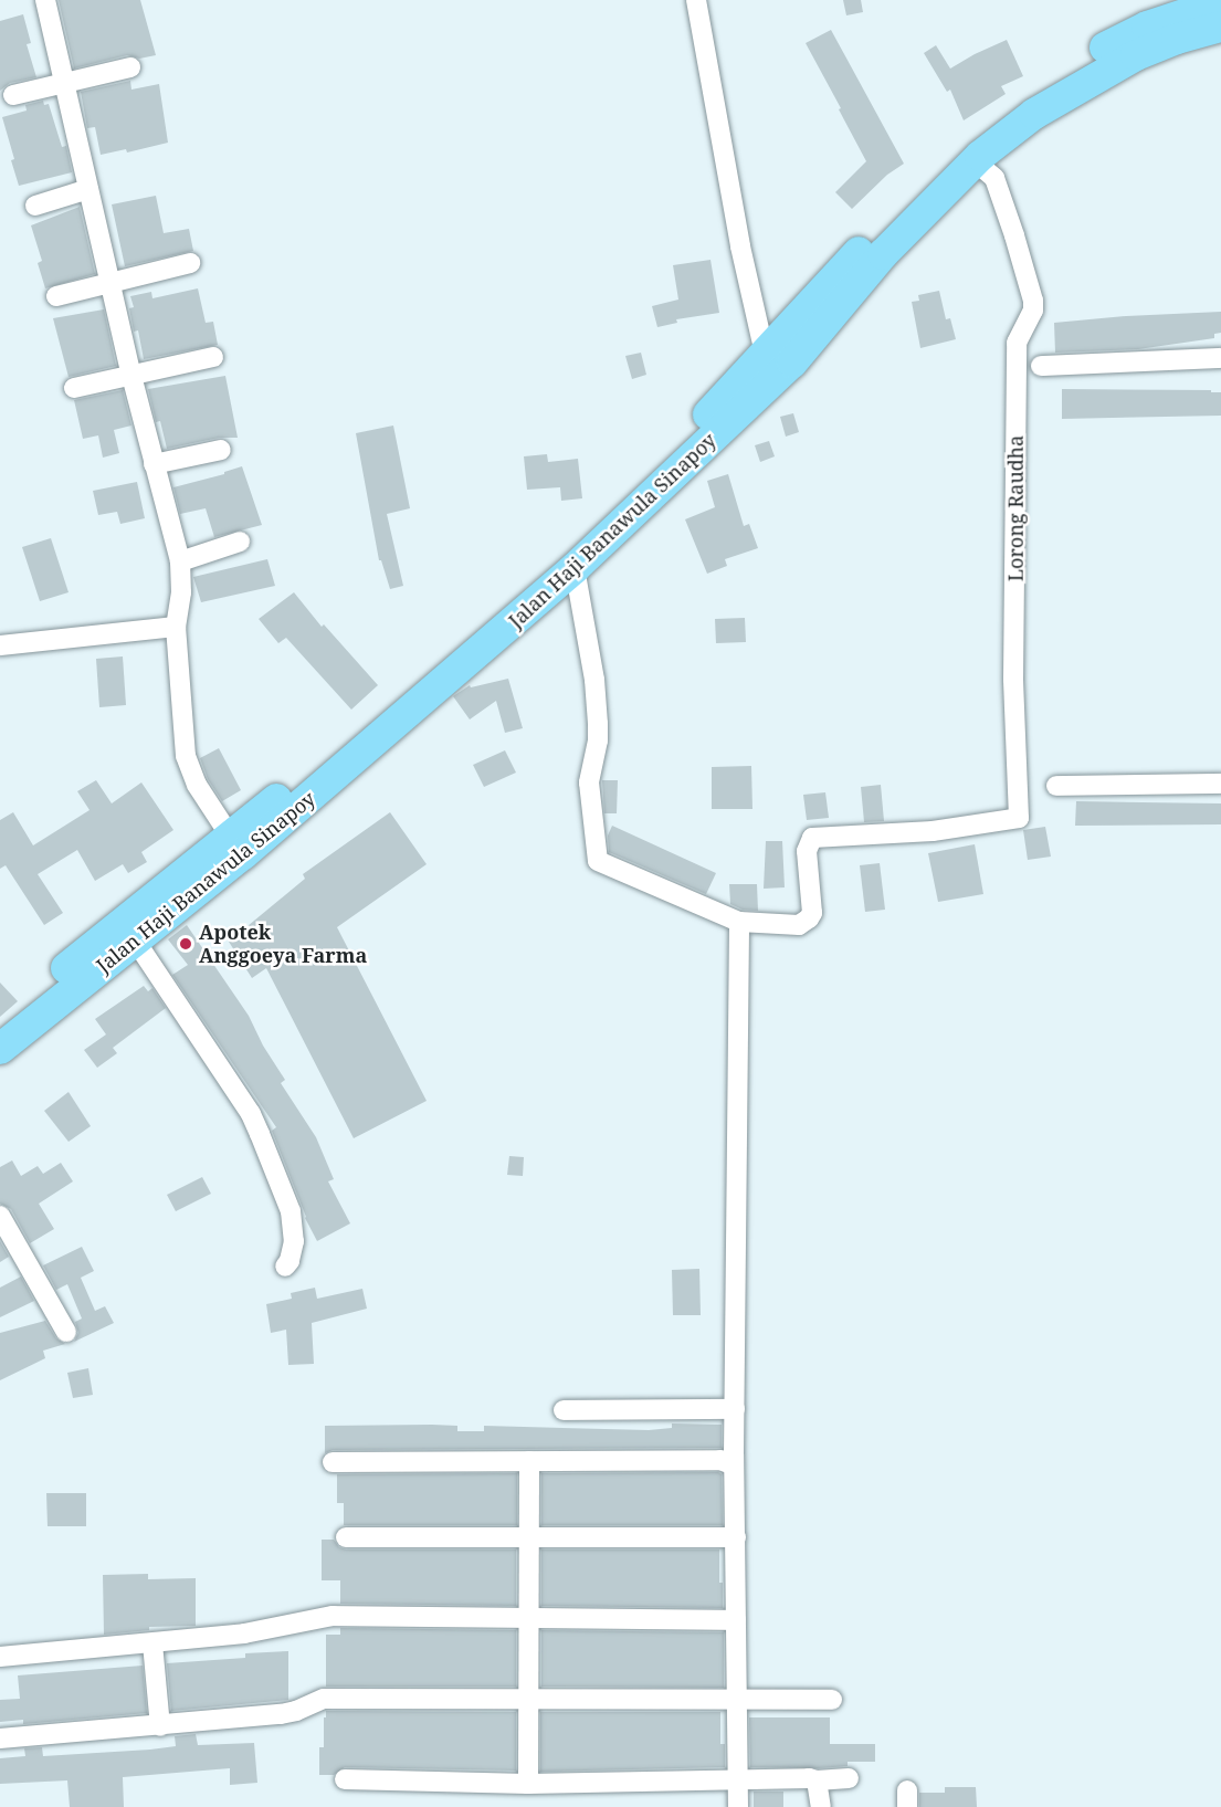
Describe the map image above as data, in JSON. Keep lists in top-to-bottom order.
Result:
{
  "streets": {
    "highway": ["Jalan Haji Banawula Sinapoy"],
    "street": ["Lorong Raudha"]
  },
  "crossings": [
    ["Lorong Raudha", "Jalan Haji Banawula Sinapoy"]
  ],
  "places": ["Apotek Anggoeya Farma"]
}
